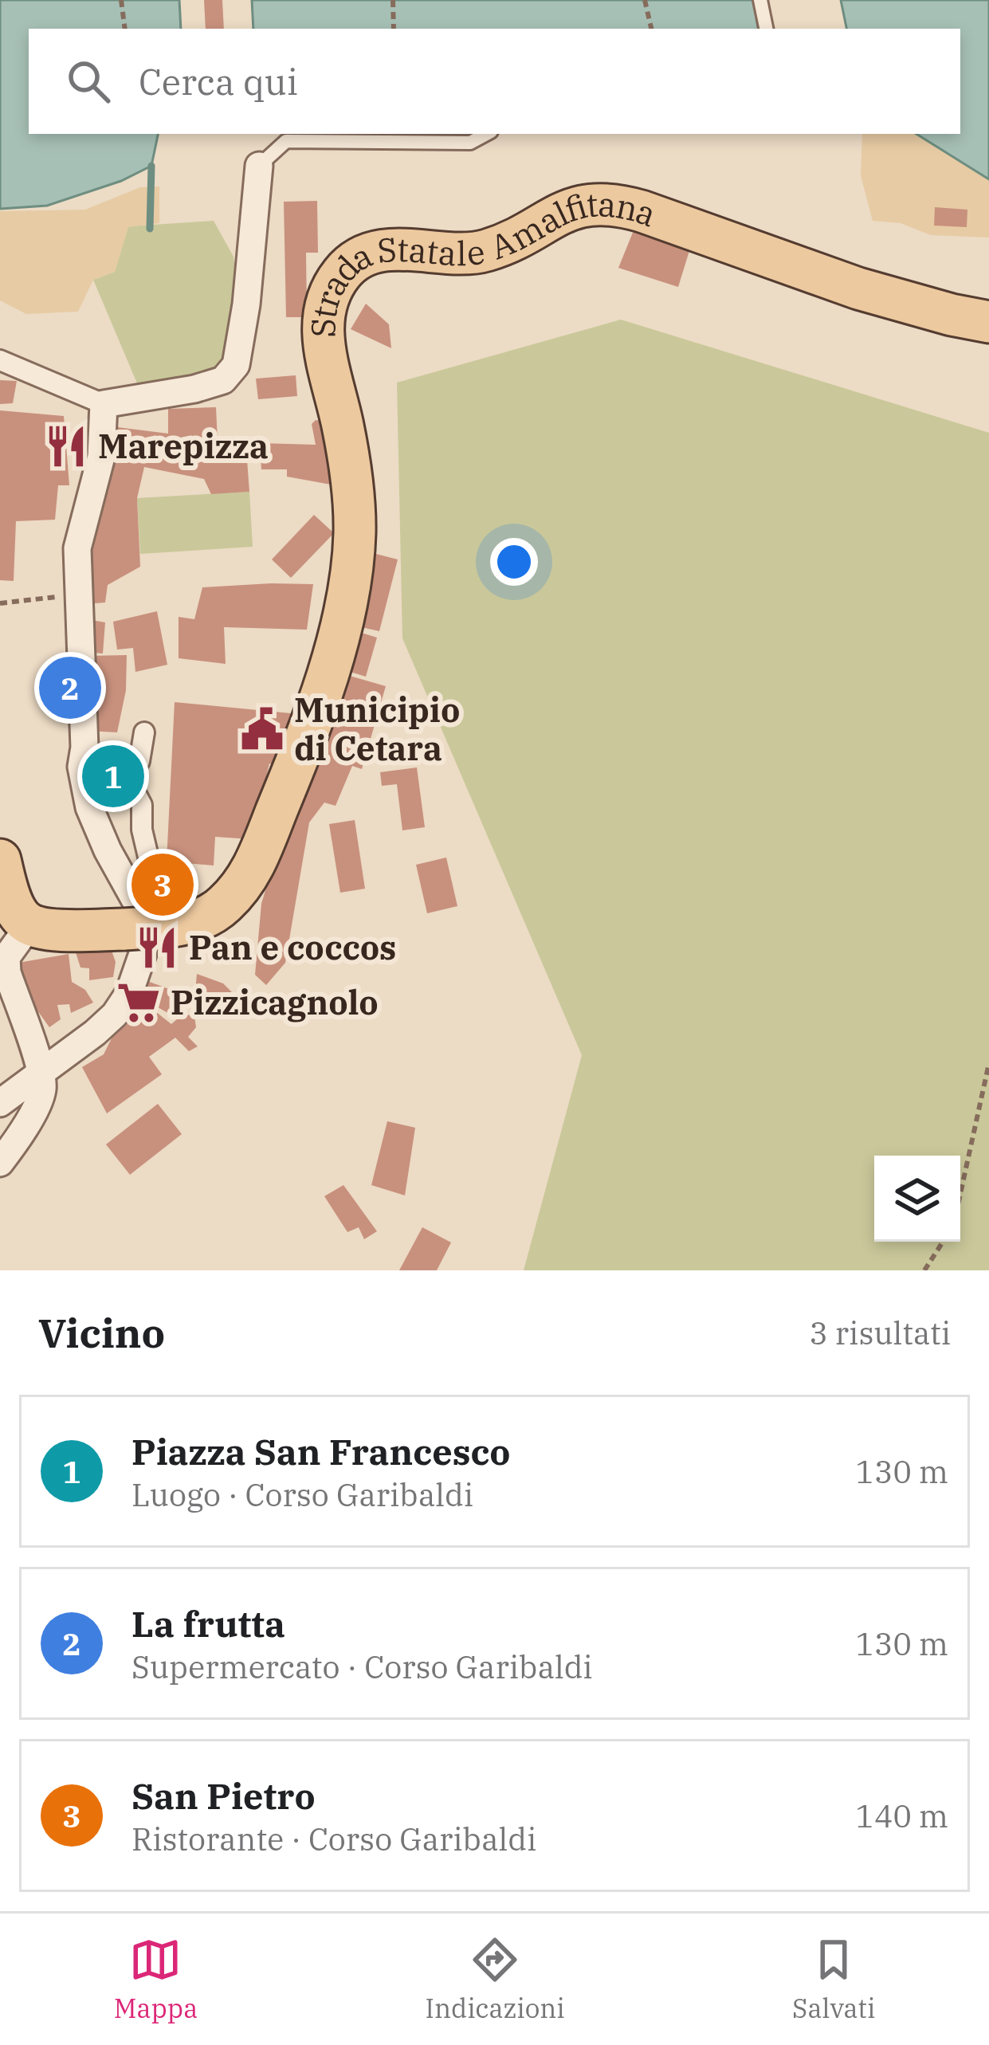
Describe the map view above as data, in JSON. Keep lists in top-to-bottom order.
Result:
{
  "streets": {
    "main road": ["Strada Statale Amalfitana"]
  },
  "places": {
    "restaurant": ["Marepizza", "Pan e coccos"],
    "public building": ["Municipio di Cetara"],
    "supermarket": ["Pizzicagnolo"]
  },
  "page": {
    "search": "Cerca qui",
    "pins": ["2", "1", "3"],
    "heading": ["Vicino", "3 risultati"],
    "list": [
      {
        "mark": "1",
        "name": "Piazza San Francesco",
        "note": "Luogo · Corso Garibaldi",
        "value": "130 m"
      },
      {
        "mark": "2",
        "name": "La frutta",
        "note": "Supermercato · Corso Garibaldi",
        "value": "130 m"
      },
      {
        "mark": "3",
        "name": "San Pietro",
        "note": "Ristorante · Corso Garibaldi",
        "value": "140 m"
      }
    ],
    "nav": ["Mappa", "Indicazioni", "Salvati"]
  }
}
